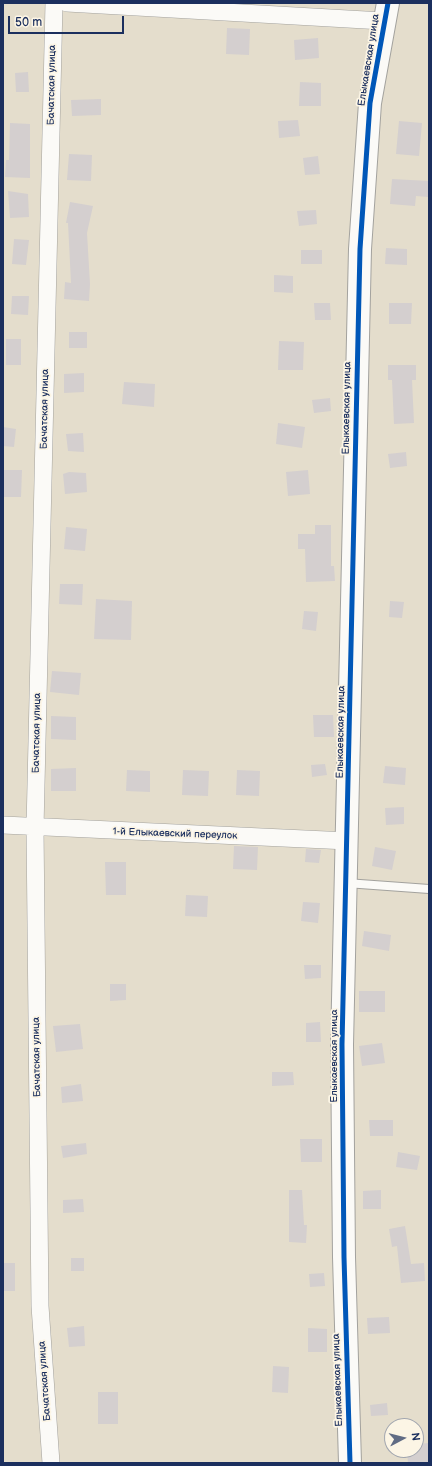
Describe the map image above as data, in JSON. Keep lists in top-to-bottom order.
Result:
{
  "streets": {
    "street": ["Елыкаевская улица", "Бачатская улица", "1-й Елыкаевский переулок"]
  },
  "crossings": [
    ["Елыкаевская улица", "1-й Елыкаевский переулок"],
    ["Бачатская улица", "1-й Елыкаевский переулок"]
  ],
  "scale_bar": "50 m",
  "north": "right"
}
